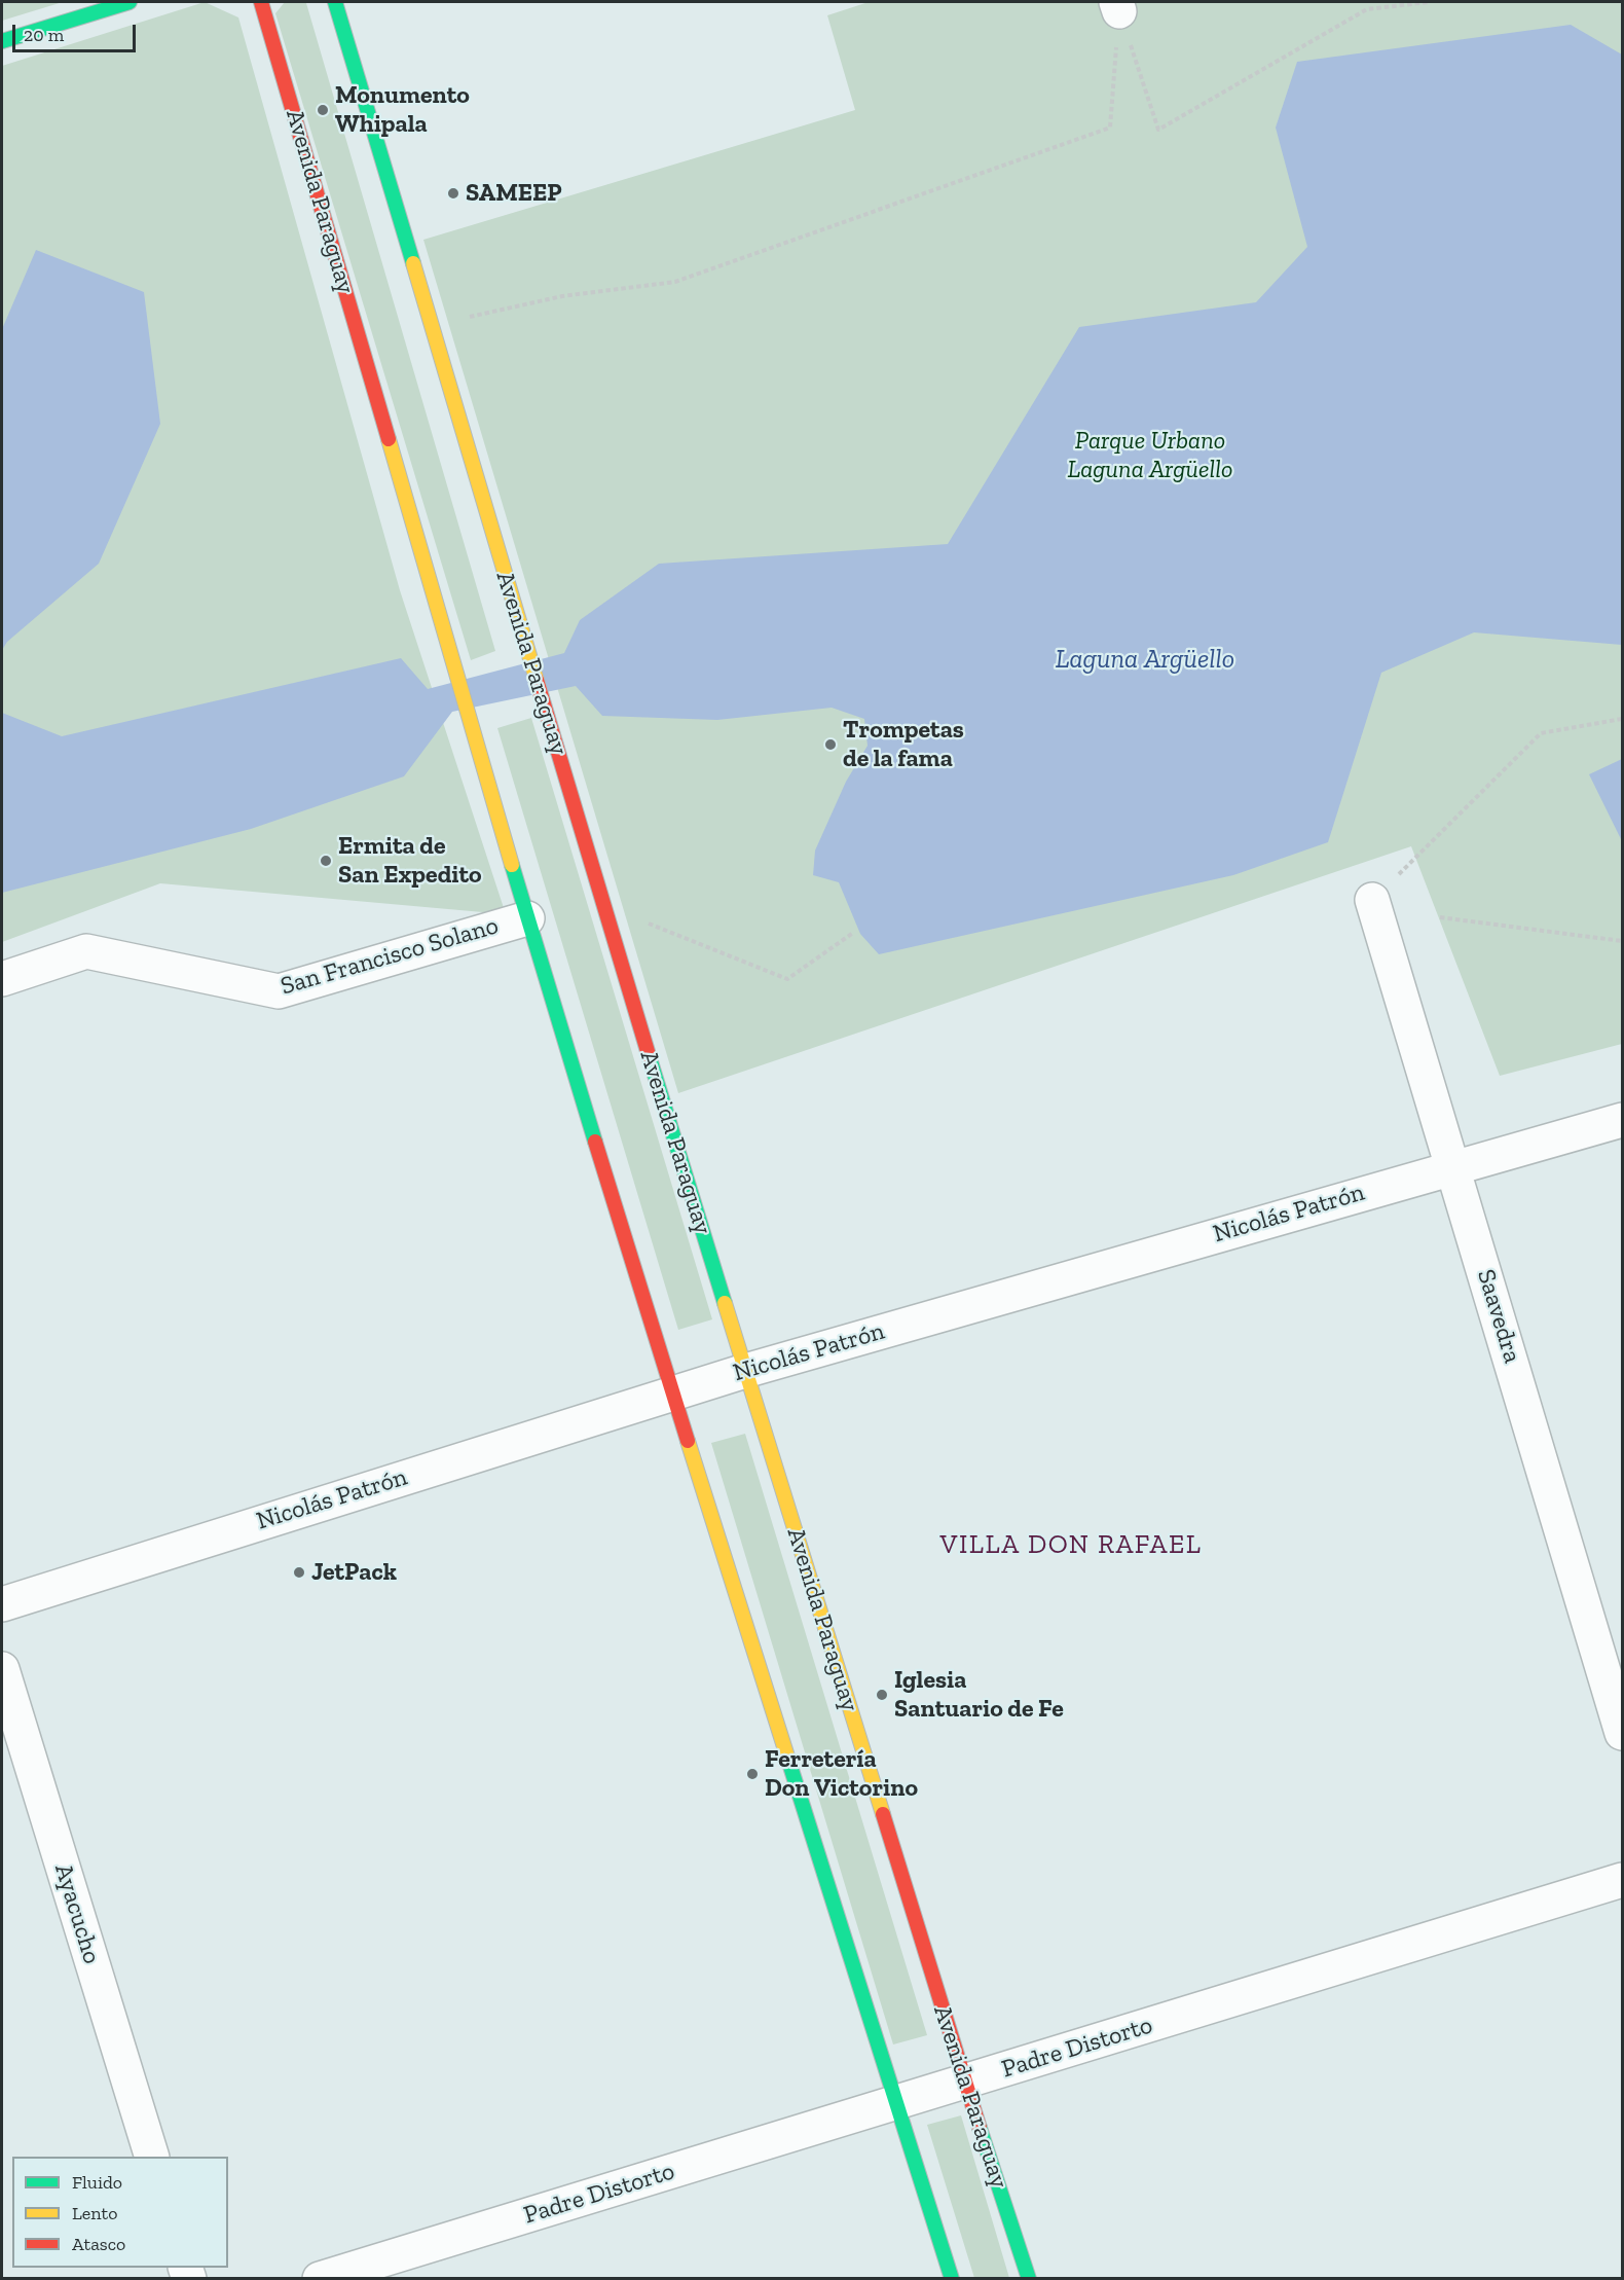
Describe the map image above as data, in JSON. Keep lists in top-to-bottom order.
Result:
{
  "streets": {
    "main road": ["Avenida Paraguay"],
    "street": [
      "San Francisco Solano",
      "Nicolás Patrón",
      "Saavedra",
      "Ayacucho",
      "Padre Distorto"
    ]
  },
  "crossings": [
    ["Avenida Paraguay", "San Francisco Solano"],
    ["Avenida Paraguay", "Nicolás Patrón"],
    ["Avenida Paraguay", "Padre Distorto"],
    ["Nicolás Patrón", "Saavedra"]
  ],
  "districts": ["VILLA DON RAFAEL"],
  "water": ["Laguna Argüello"],
  "parks": ["Parque Urbano Laguna Argüello"],
  "places": [
    "Monumento Whipala",
    "SAMEEP",
    "Trompetas de la fama",
    "Ermita de San Expedito",
    "JetPack",
    "Iglesia Santuario de Fe",
    "Ferretería Don Victorino"
  ],
  "legend": ["Fluido", "Lento", "Atasco"],
  "scale_bar": "20 m"
}
